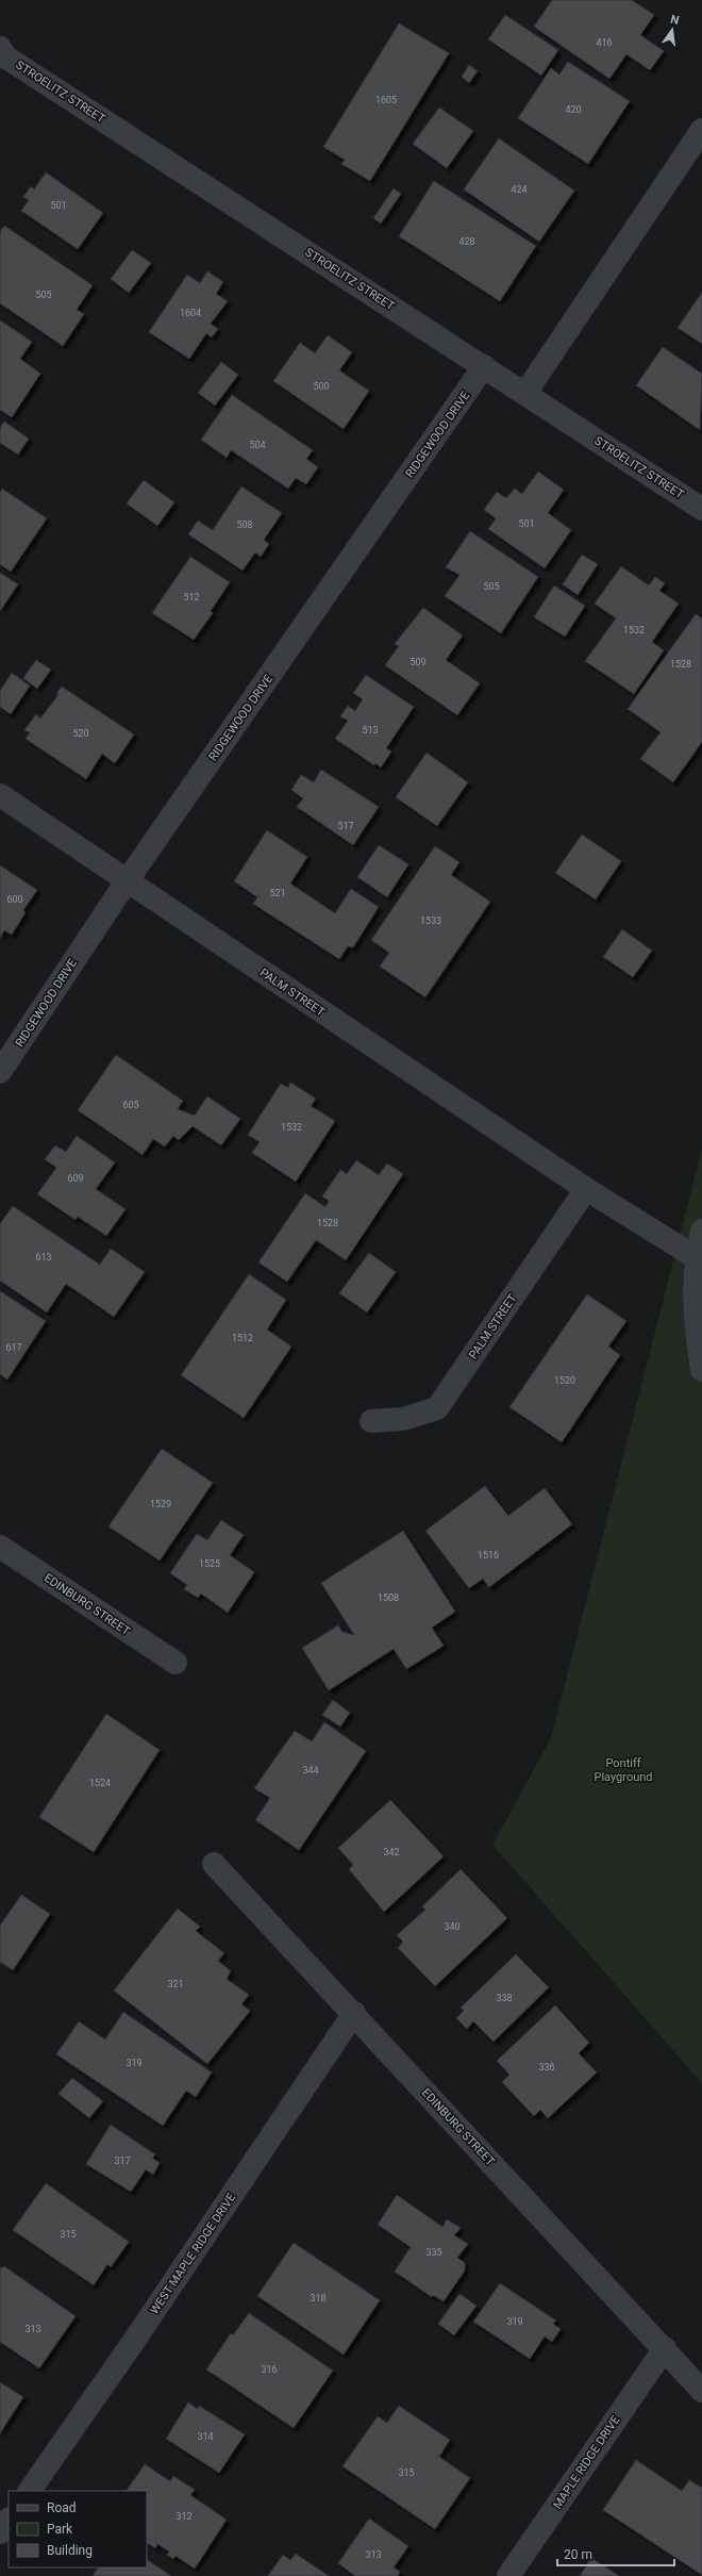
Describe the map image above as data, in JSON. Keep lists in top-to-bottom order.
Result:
{
  "streets": {
    "street": [
      "STROELITZ STREET",
      "RIDGEWOOD DRIVE",
      "PALM STREET",
      "EDINBURG STREET",
      "WEST MAPLE RIDGE DRIVE",
      "MAPLE RIDGE DRIVE"
    ]
  },
  "crossings": [
    ["STROELITZ STREET", "RIDGEWOOD DRIVE"],
    ["RIDGEWOOD DRIVE", "PALM STREET"],
    ["EDINBURG STREET", "WEST MAPLE RIDGE DRIVE"],
    ["EDINBURG STREET", "MAPLE RIDGE DRIVE"]
  ],
  "parks": ["Pontiff Playground"],
  "house_numbers": [
    "416",
    "1605",
    "420",
    "424",
    "501",
    "428",
    "505",
    "1604",
    "500",
    "504",
    "501",
    "508",
    "505",
    "512",
    "1532",
    "509",
    "1528",
    "513",
    "520",
    "517",
    "521",
    "600",
    "1533",
    "605",
    "1532",
    "609",
    "1528",
    "613",
    "1512",
    "617",
    "1520",
    "1529",
    "1516",
    "1525",
    "1508",
    "344",
    "1524",
    "342",
    "340",
    "321",
    "338",
    "319",
    "336",
    "317",
    "315",
    "335",
    "318",
    "319",
    "313",
    "316",
    "314",
    "315",
    "312",
    "313"
  ],
  "legend": ["Road", "Park", "Building"],
  "scale_bar": "20 m",
  "north": "top"
}
